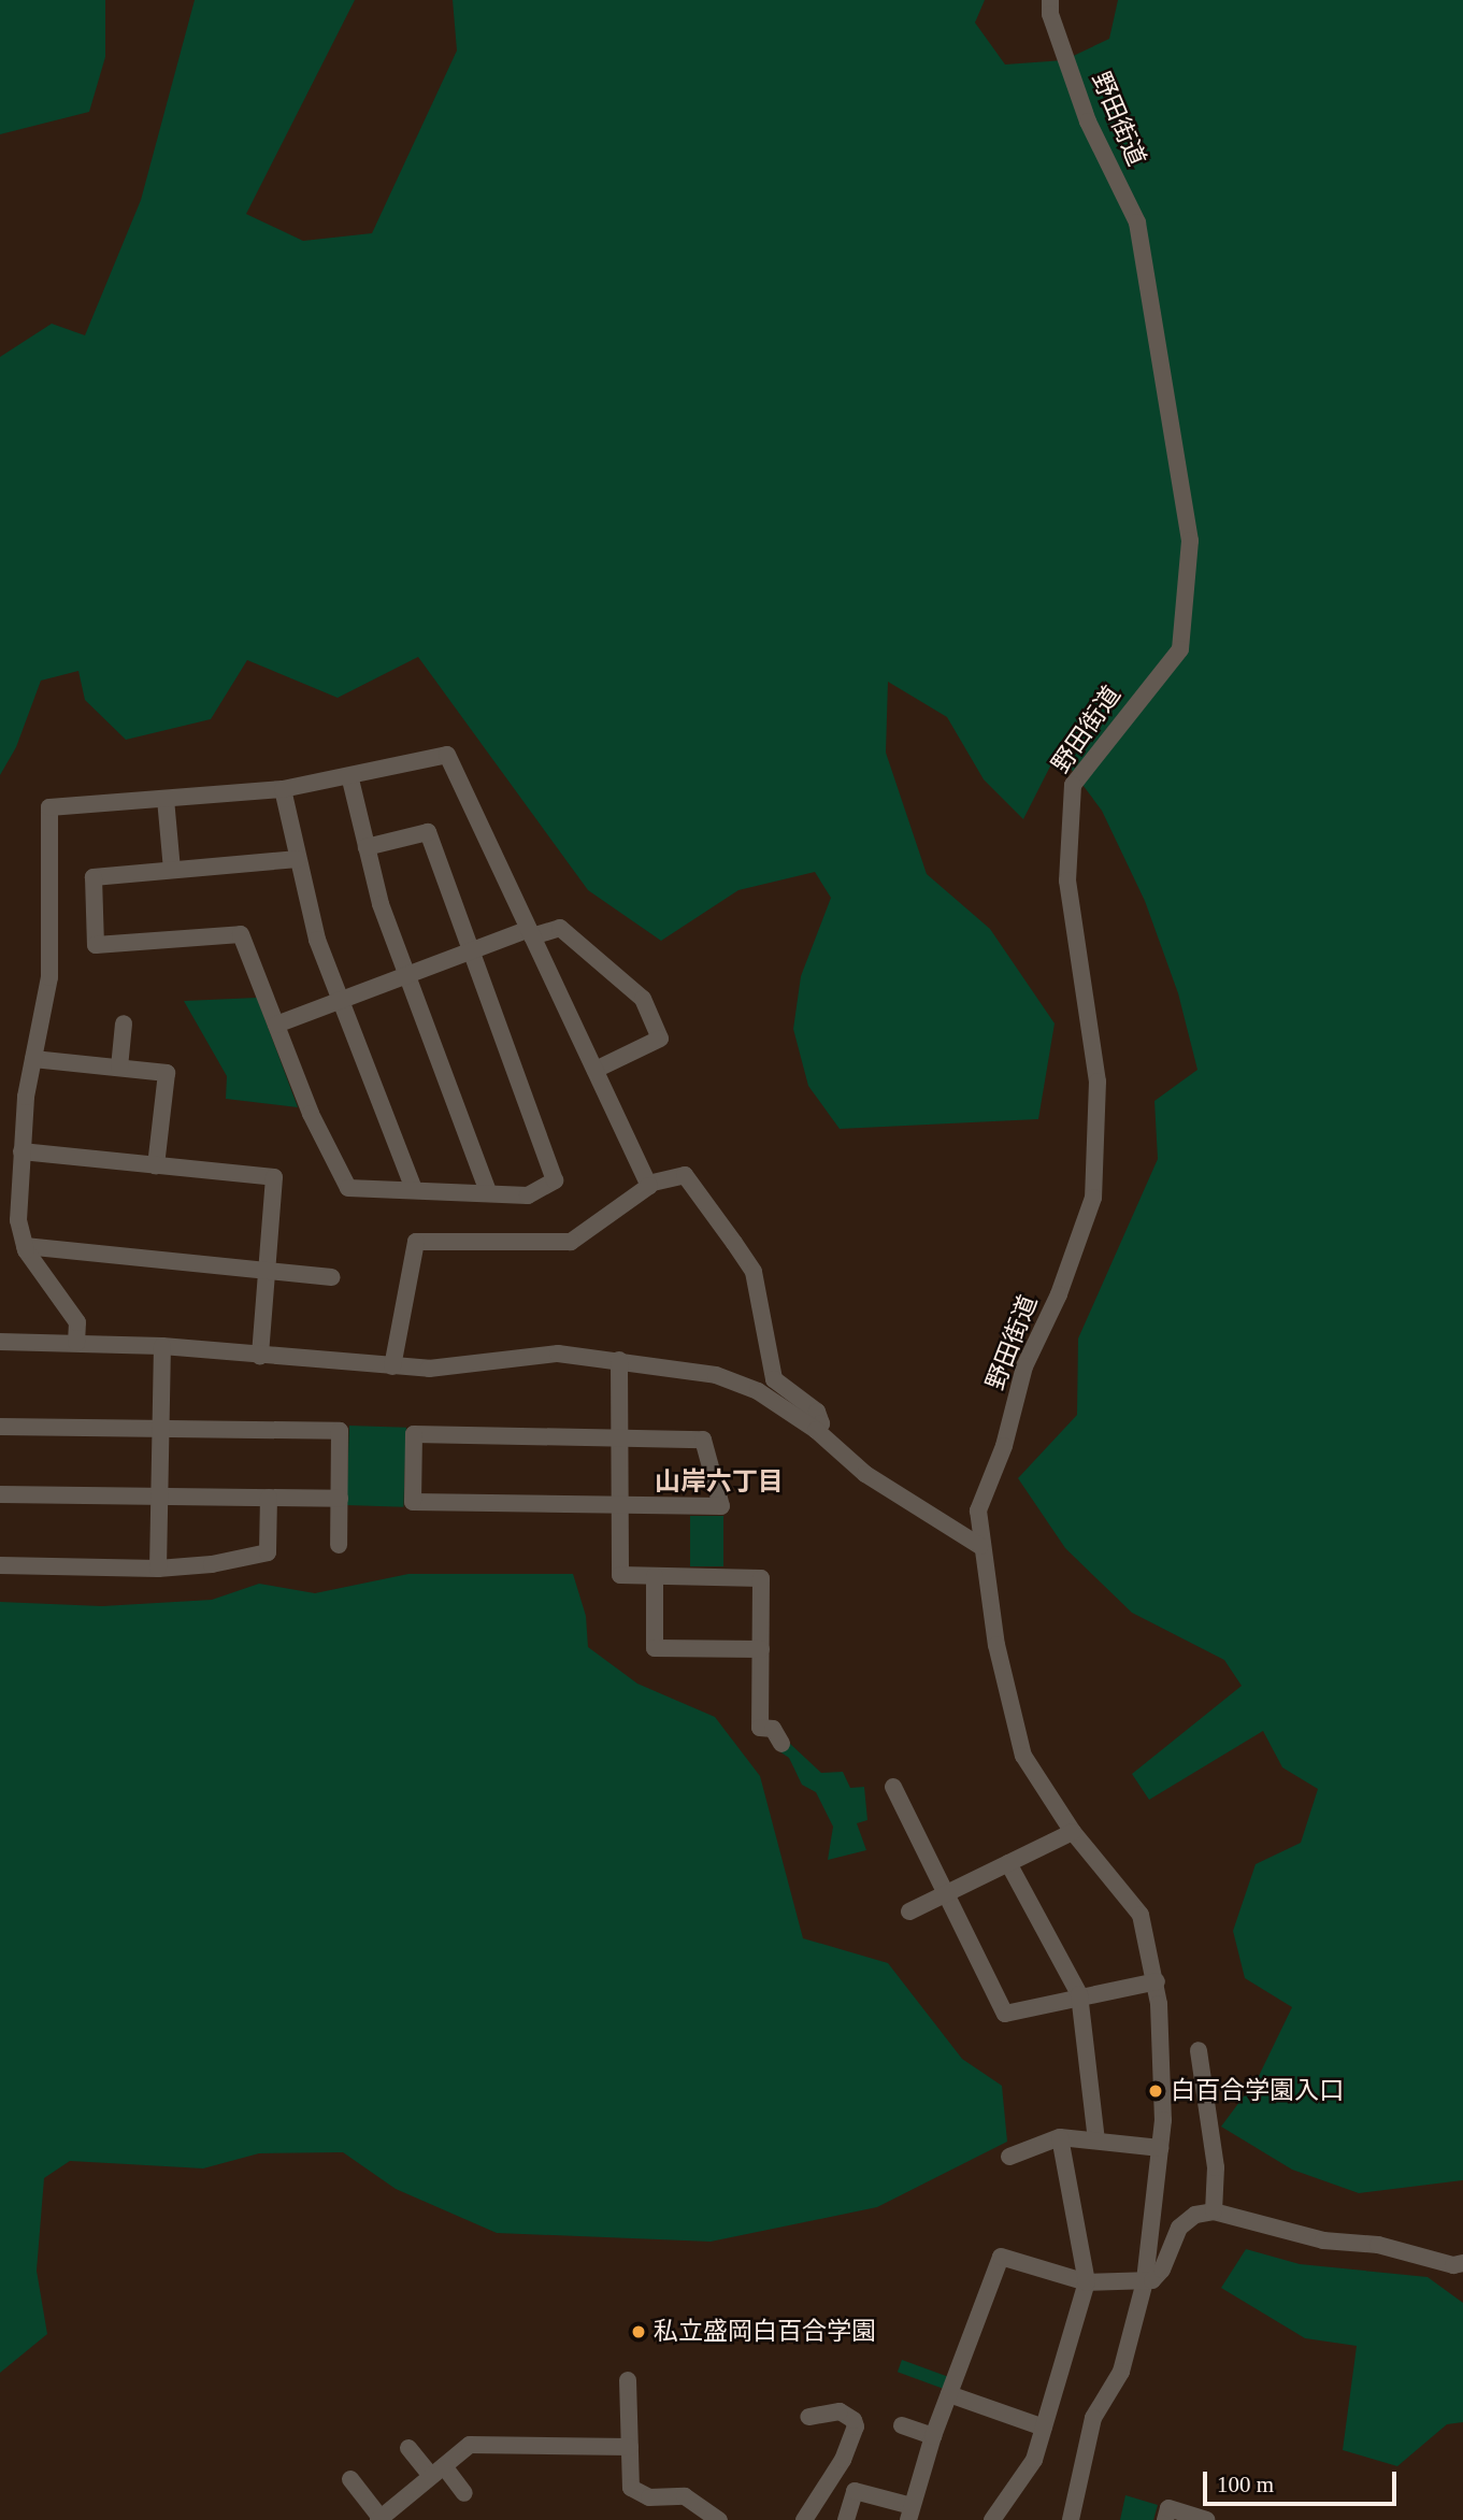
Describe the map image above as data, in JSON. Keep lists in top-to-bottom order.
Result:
{
  "streets": {
    "street": ["野田街道"]
  },
  "districts": ["山岸六丁目"],
  "places": ["白百合学園入口", "私立盛岡白百合学園"],
  "scale_bar": "100 m"
}
